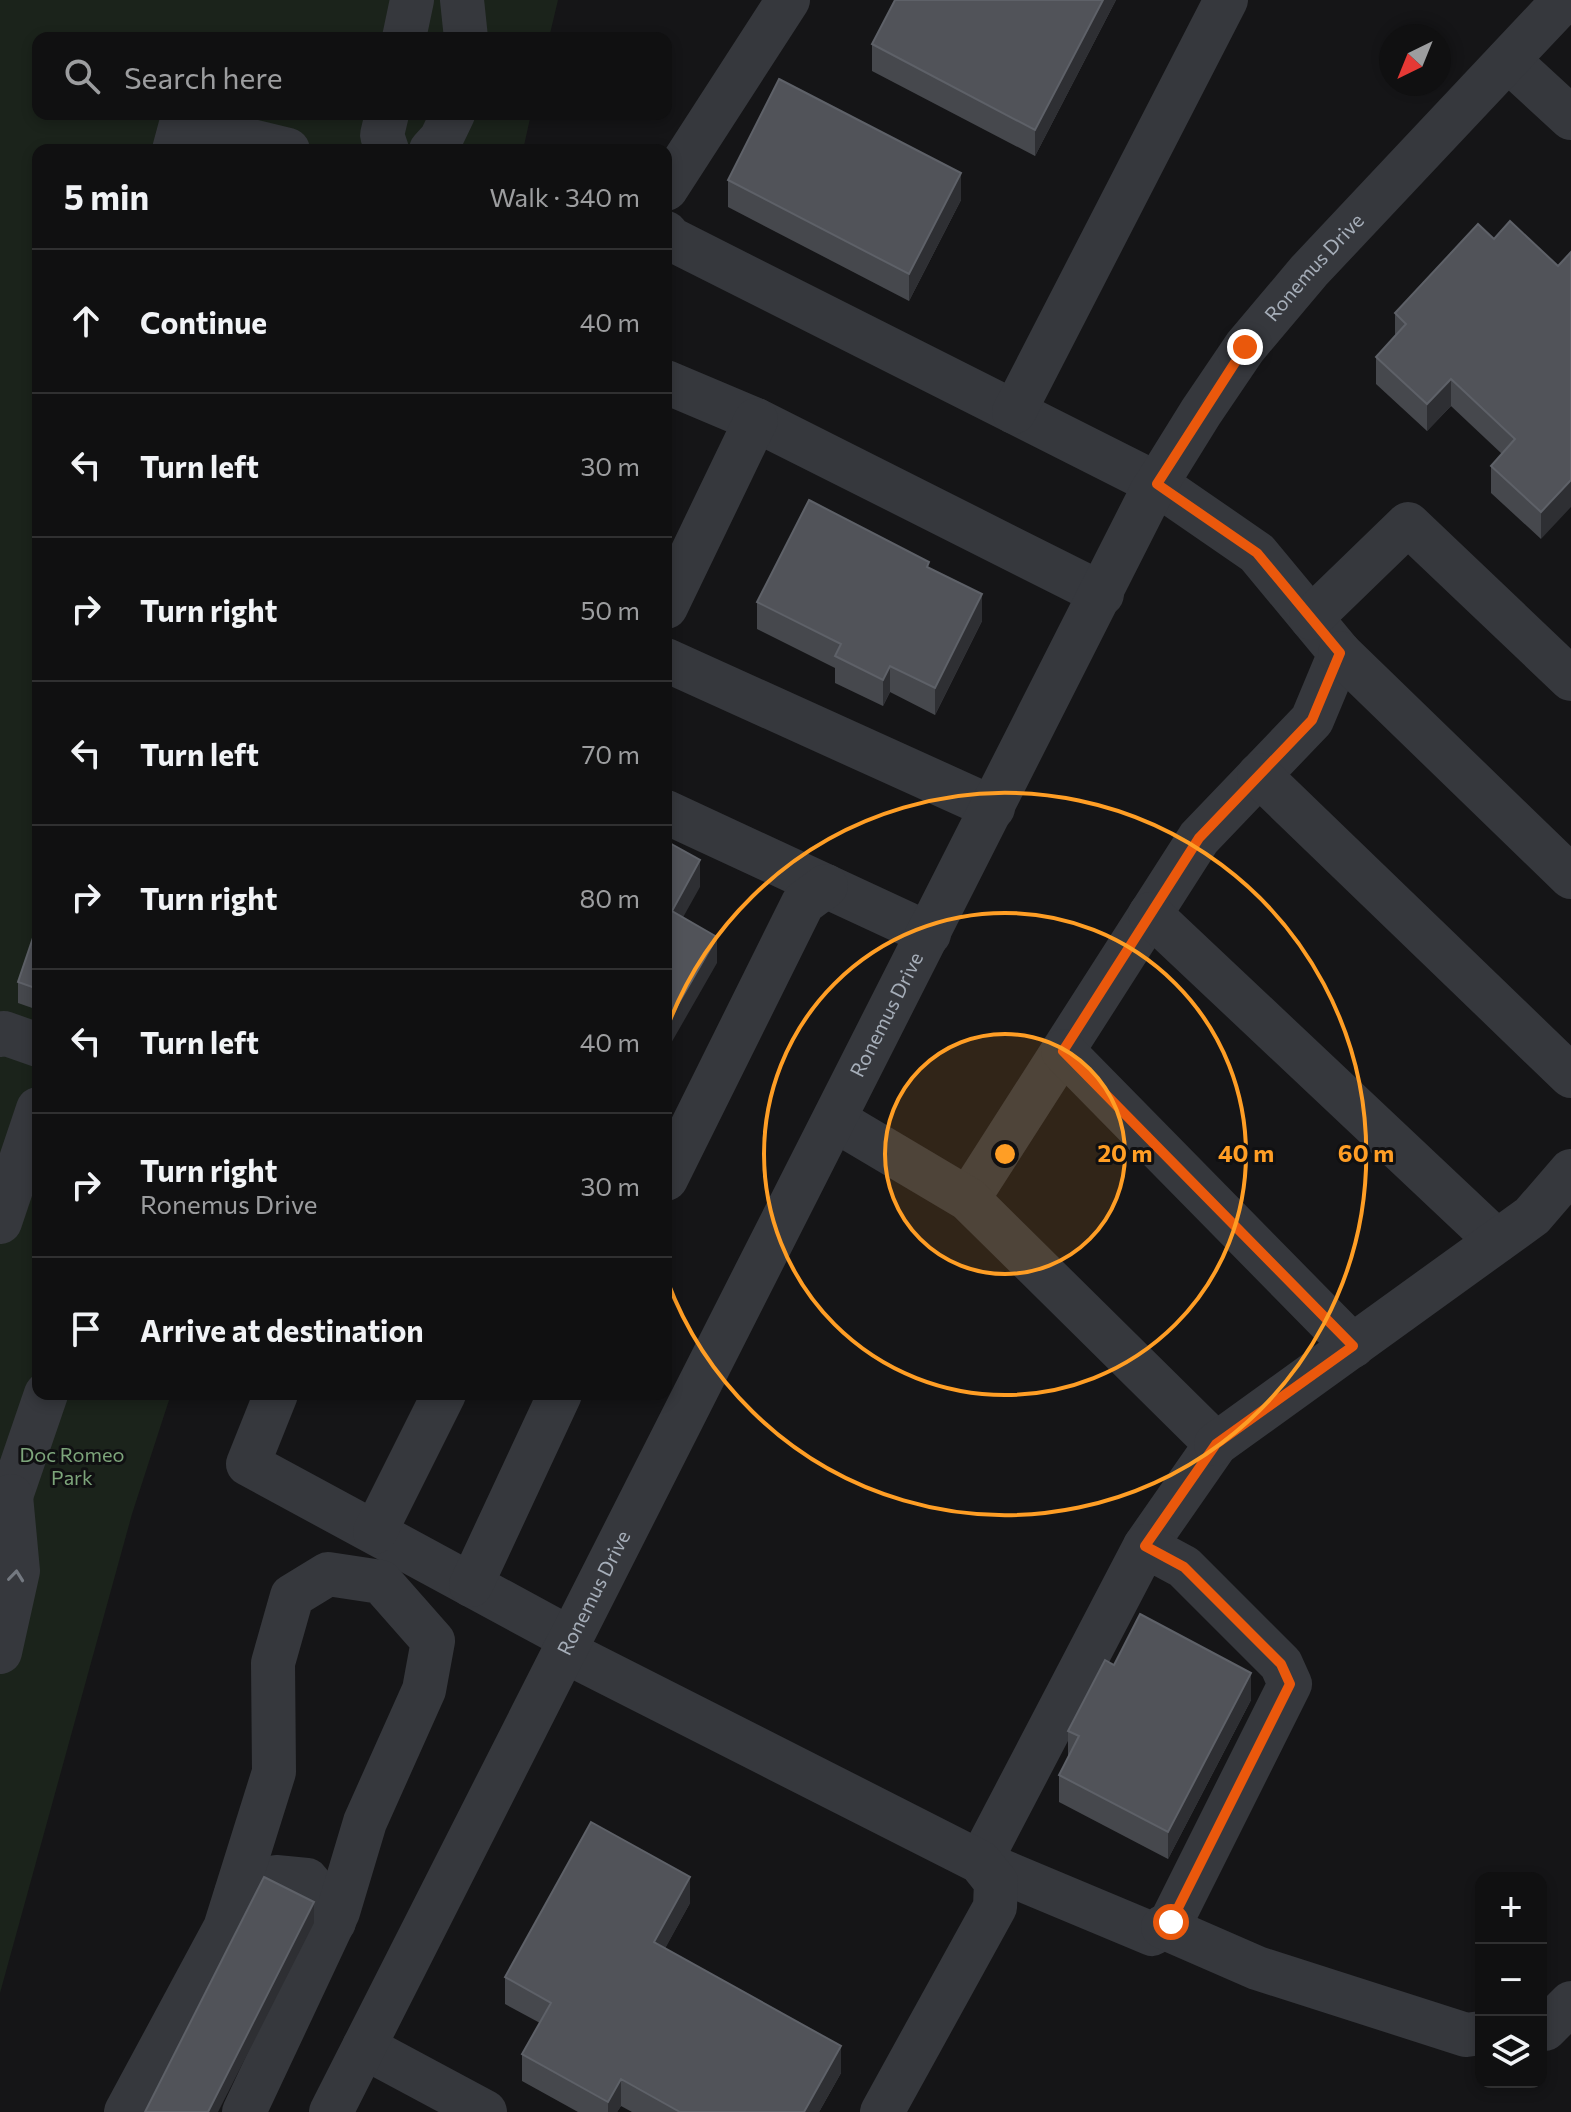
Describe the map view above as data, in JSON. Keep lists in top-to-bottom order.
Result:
{
  "streets": {
    "street": ["Ronemus Drive"]
  },
  "parks": ["Doc Romeo Park"],
  "north": "bottom left",
  "page": {
    "search": "Search here",
    "heading": ["5 min", "Walk · 340 m"],
    "list": [
      ["Continue", "40 m"],
      ["Turn left", "30 m"],
      ["Turn right", "50 m"],
      ["Turn left", "70 m"],
      ["Turn right", "80 m"],
      ["Turn left", "40 m"],
      ["Turn right", "Ronemus Drive", "30 m"],
      "Arrive at destination"
    ],
    "map_buttons": ["+", "−"]
  },
  "rings": ["20 m", "40 m", "60 m"]
}
